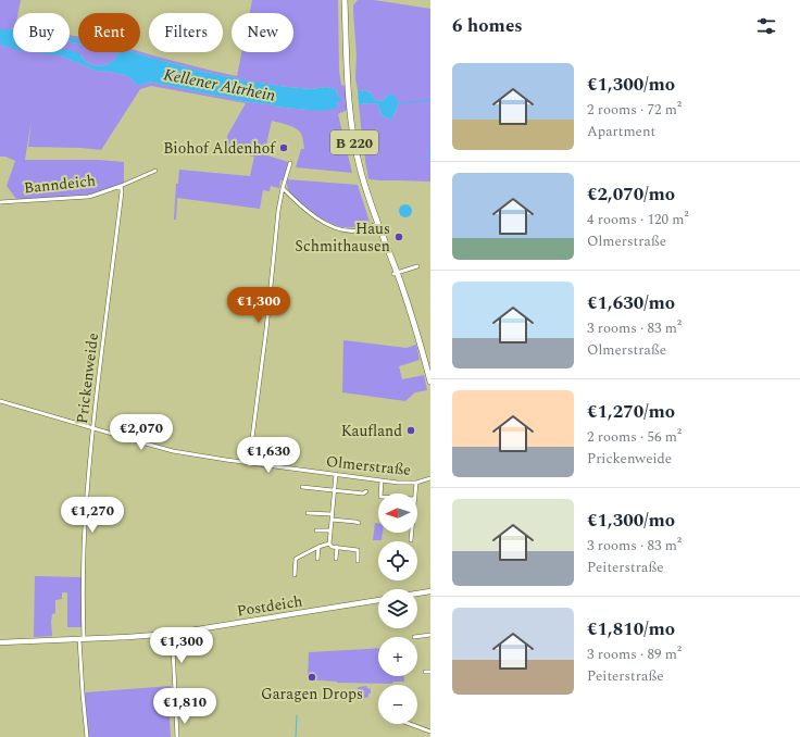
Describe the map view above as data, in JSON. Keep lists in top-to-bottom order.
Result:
{
  "streets": {
    "main road": ["B 220", "Postdeich"],
    "street": ["Banndeich", "Prickenweide", "Olmerstraße"]
  },
  "crossings": [
    ["Banndeich", "Prickenweide"],
    ["Prickenweide", "Olmerstraße"],
    ["Prickenweide", "Postdeich"]
  ],
  "water": ["Kellener Altrhein"],
  "places": [
    "Biohof Aldenhof",
    "Haus Schmithausen",
    "Kaufland",
    "Garagen Drops"
  ],
  "north": "left",
  "page": {
    "heading": "6 homes",
    "chip": [
      "Buy",
      "Rent",
      "Filters",
      "New"
    ],
    "list": [
      {
        "name": "€1,300/mo",
        "note": "2 rooms · 72 m² · Apartment"
      },
      {
        "name": "€2,070/mo",
        "note": "4 rooms · 120 m² · Olmerstraße"
      },
      {
        "name": "€1,630/mo",
        "note": "3 rooms · 83 m² · Olmerstraße"
      },
      {
        "name": "€1,270/mo",
        "note": "2 rooms · 56 m² · Prickenweide"
      },
      {
        "name": "€1,300/mo",
        "note": "3 rooms · 83 m² · Peiterstraße"
      },
      {
        "name": "€1,810/mo",
        "note": "3 rooms · 89 m² · Peiterstraße"
      }
    ],
    "price": [
      "€1,300",
      "€2,070",
      "€1,630",
      "€1,270",
      "€1,300",
      "€1,810"
    ],
    "map_buttons": ["+", "−"]
  }
}
